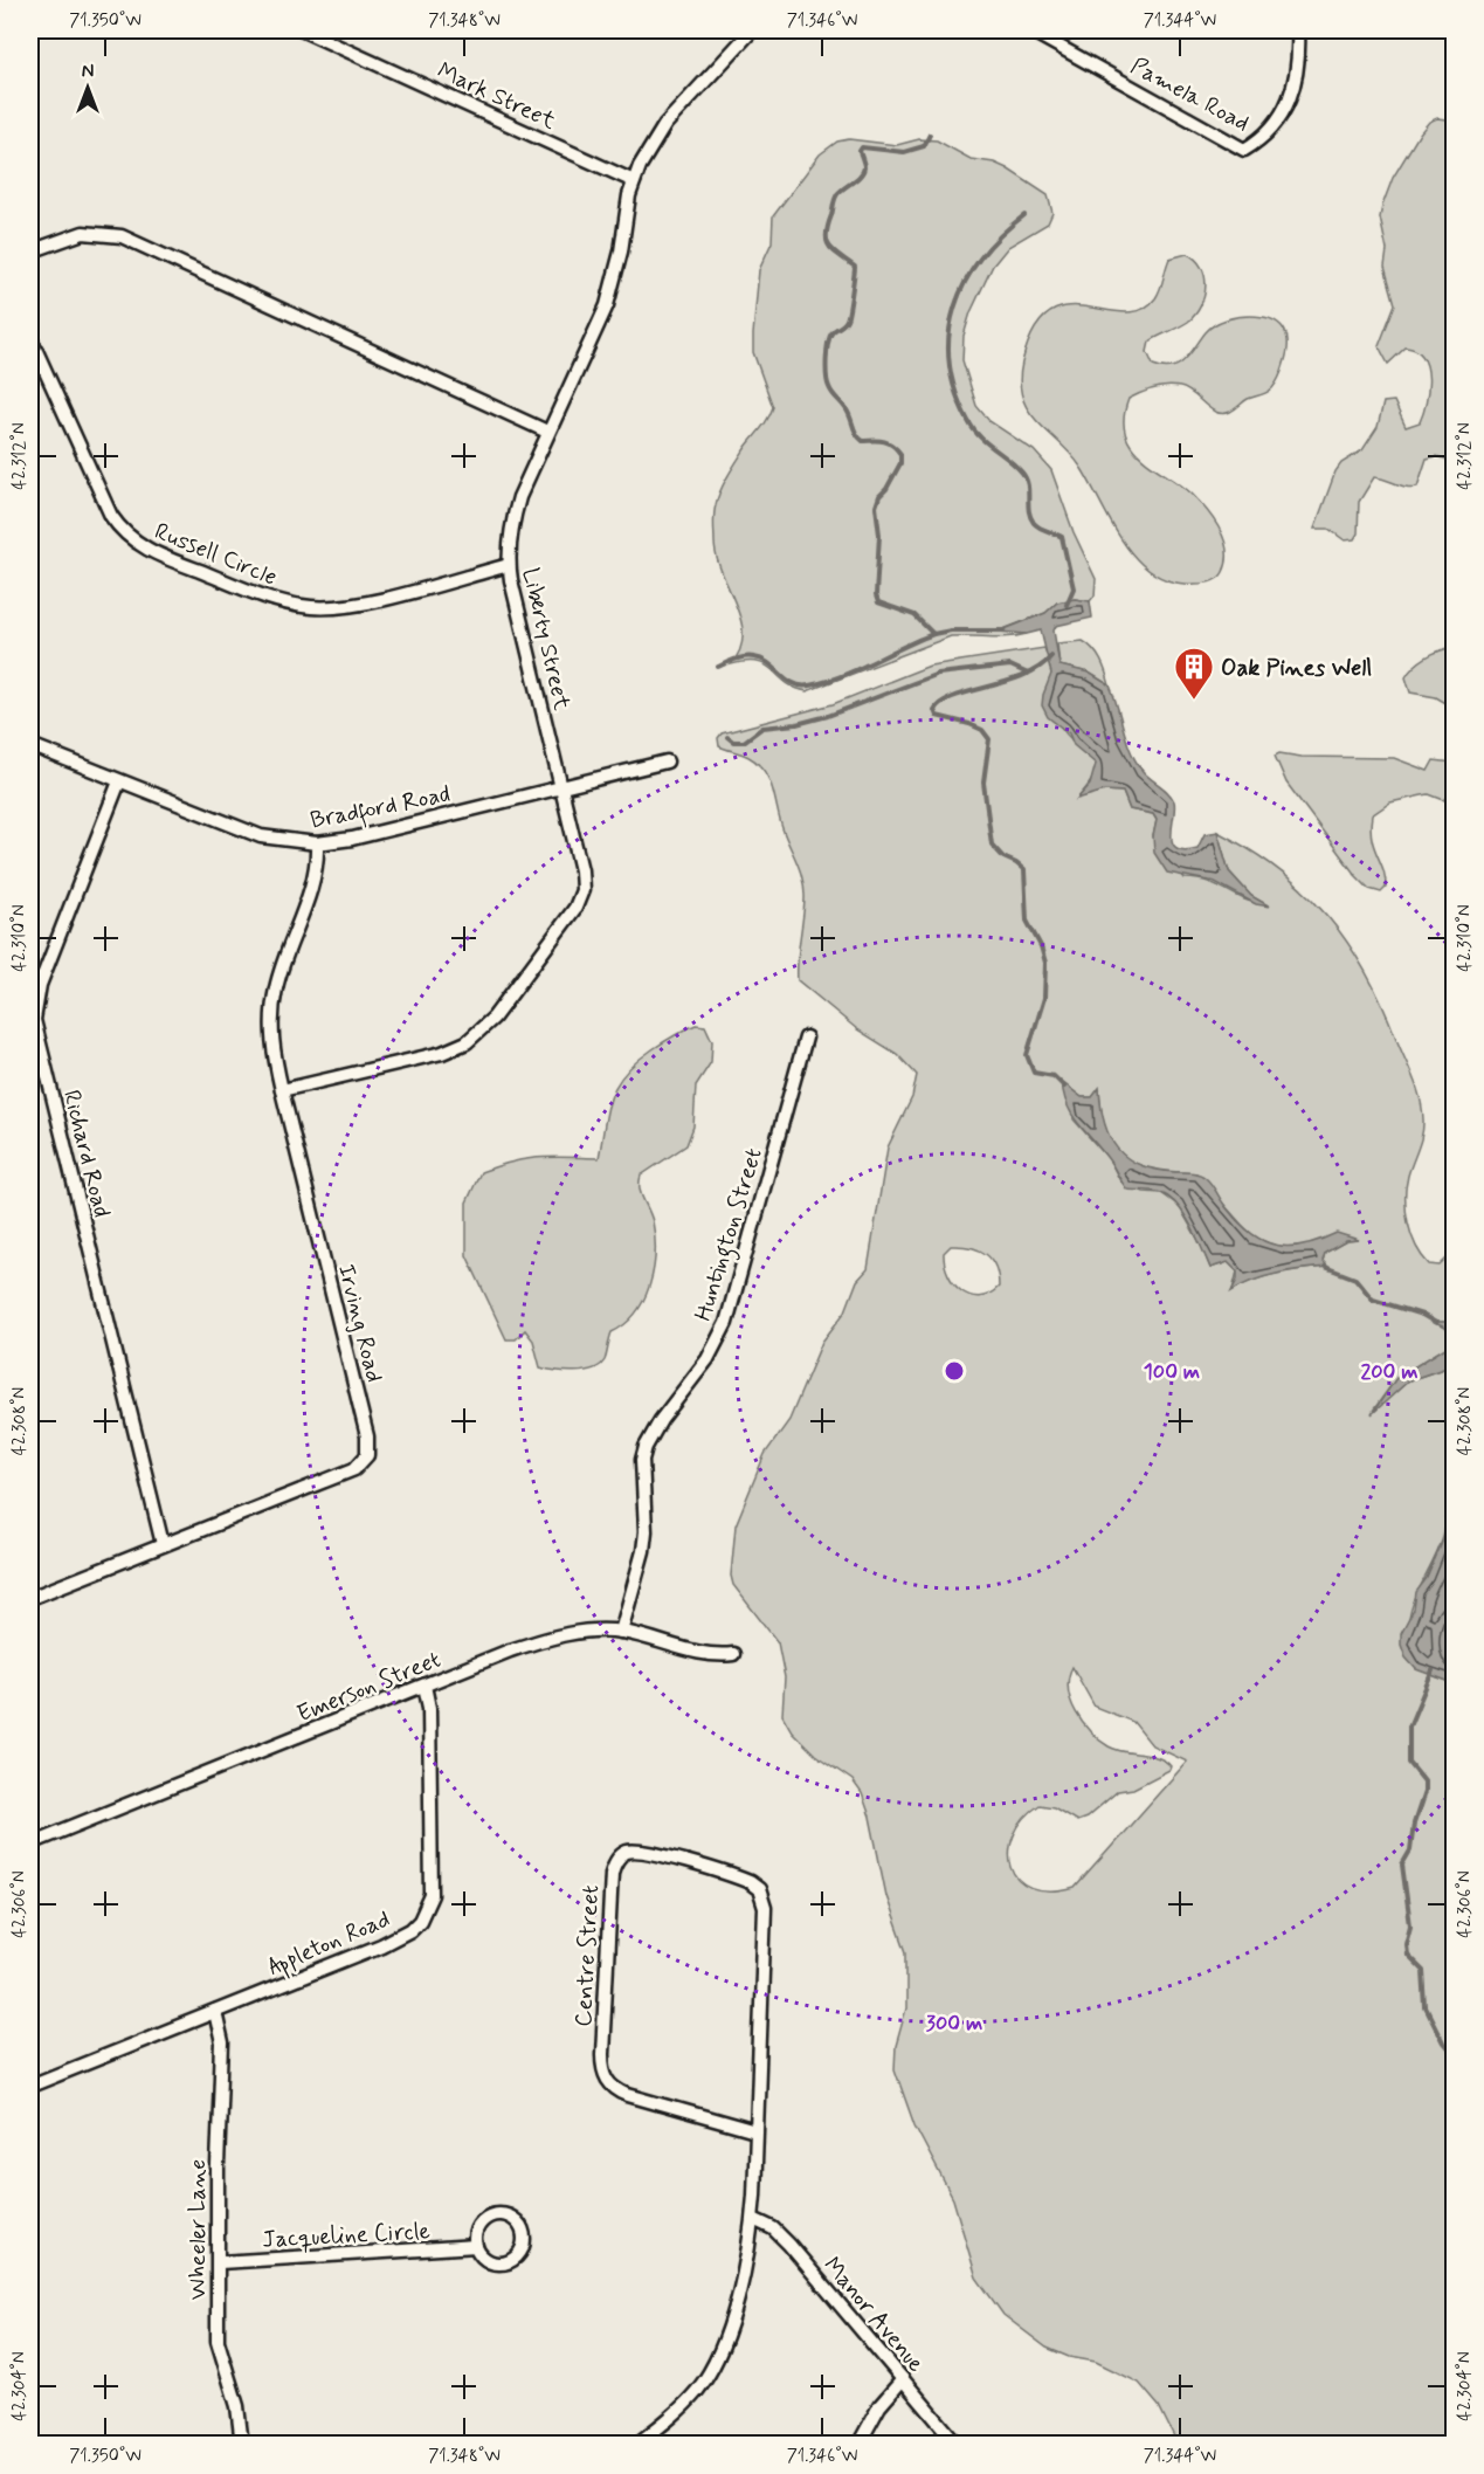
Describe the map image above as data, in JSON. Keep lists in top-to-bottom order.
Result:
{
  "streets": {
    "street": [
      "Pamela Road",
      "Mark Street",
      "Russell Circle",
      "Liberty Street",
      "Bradford Road",
      "Richard Road",
      "Huntington Street",
      "Irving Road",
      "Emerson Street",
      "Appleton Road",
      "Centre Street",
      "Wheeler Lane",
      "Jacqueline Circle",
      "Manor Avenue"
    ]
  },
  "crossings": [
    ["Mark Street", "Liberty Street"],
    ["Russell Circle", "Liberty Street"],
    ["Liberty Street", "Bradford Road"],
    ["Liberty Street", "Irving Road"],
    ["Bradford Road", "Richard Road"],
    ["Bradford Road", "Irving Road"],
    ["Richard Road", "Irving Road"],
    ["Huntington Street", "Emerson Street"],
    ["Emerson Street", "Appleton Road"],
    ["Appleton Road", "Wheeler Lane"],
    ["Centre Street", "Manor Avenue"],
    ["Wheeler Lane", "Jacqueline Circle"]
  ],
  "places": {
    "building": ["Oak Pines Well"]
  },
  "north": "top",
  "coordinates": [
    "71.350°W",
    "71.348°W",
    "71.346°W",
    "71.344°W",
    "42.312°N",
    "42.310°N",
    "42.308°N",
    "42.306°N",
    "42.304°N"
  ],
  "rings": ["100 m", "200 m", "300 m"]
}
